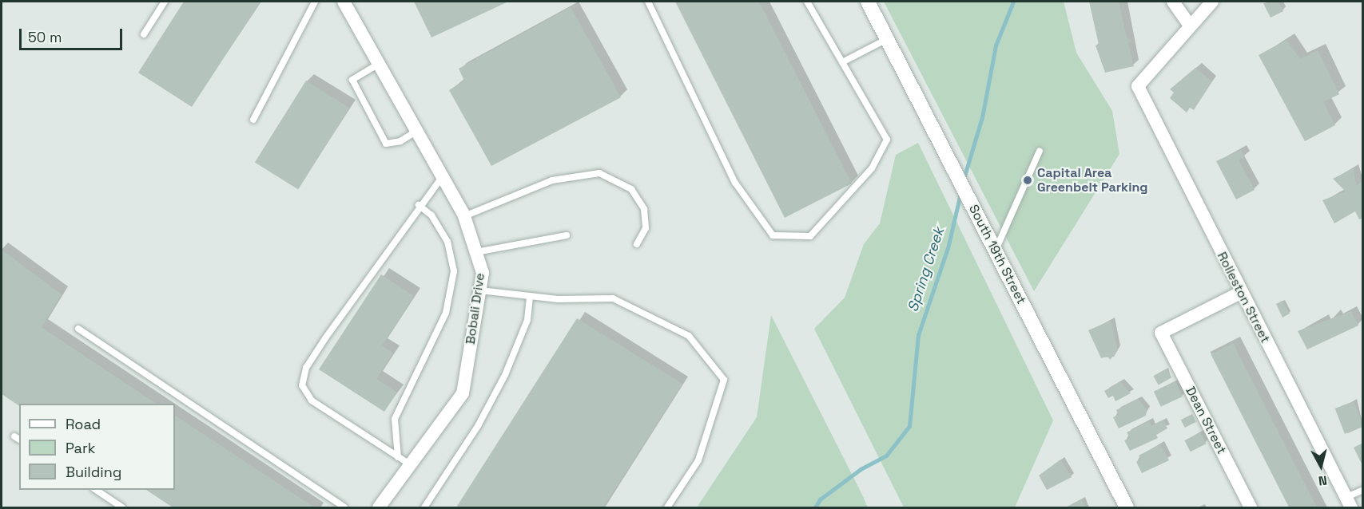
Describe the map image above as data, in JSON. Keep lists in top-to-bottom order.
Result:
{
  "streets": {
    "street": [
      "South 19th Street",
      "Rolleston Street",
      "Bobali Drive",
      "Dean Street"
    ]
  },
  "crossings": [
    ["Rolleston Street", "Dean Street"]
  ],
  "water": ["Spring Creek"],
  "places": ["Capital Area Greenbelt Parking"],
  "legend": ["Road", "Park", "Building"],
  "scale_bar": "50 m",
  "north": "bottom"
}
